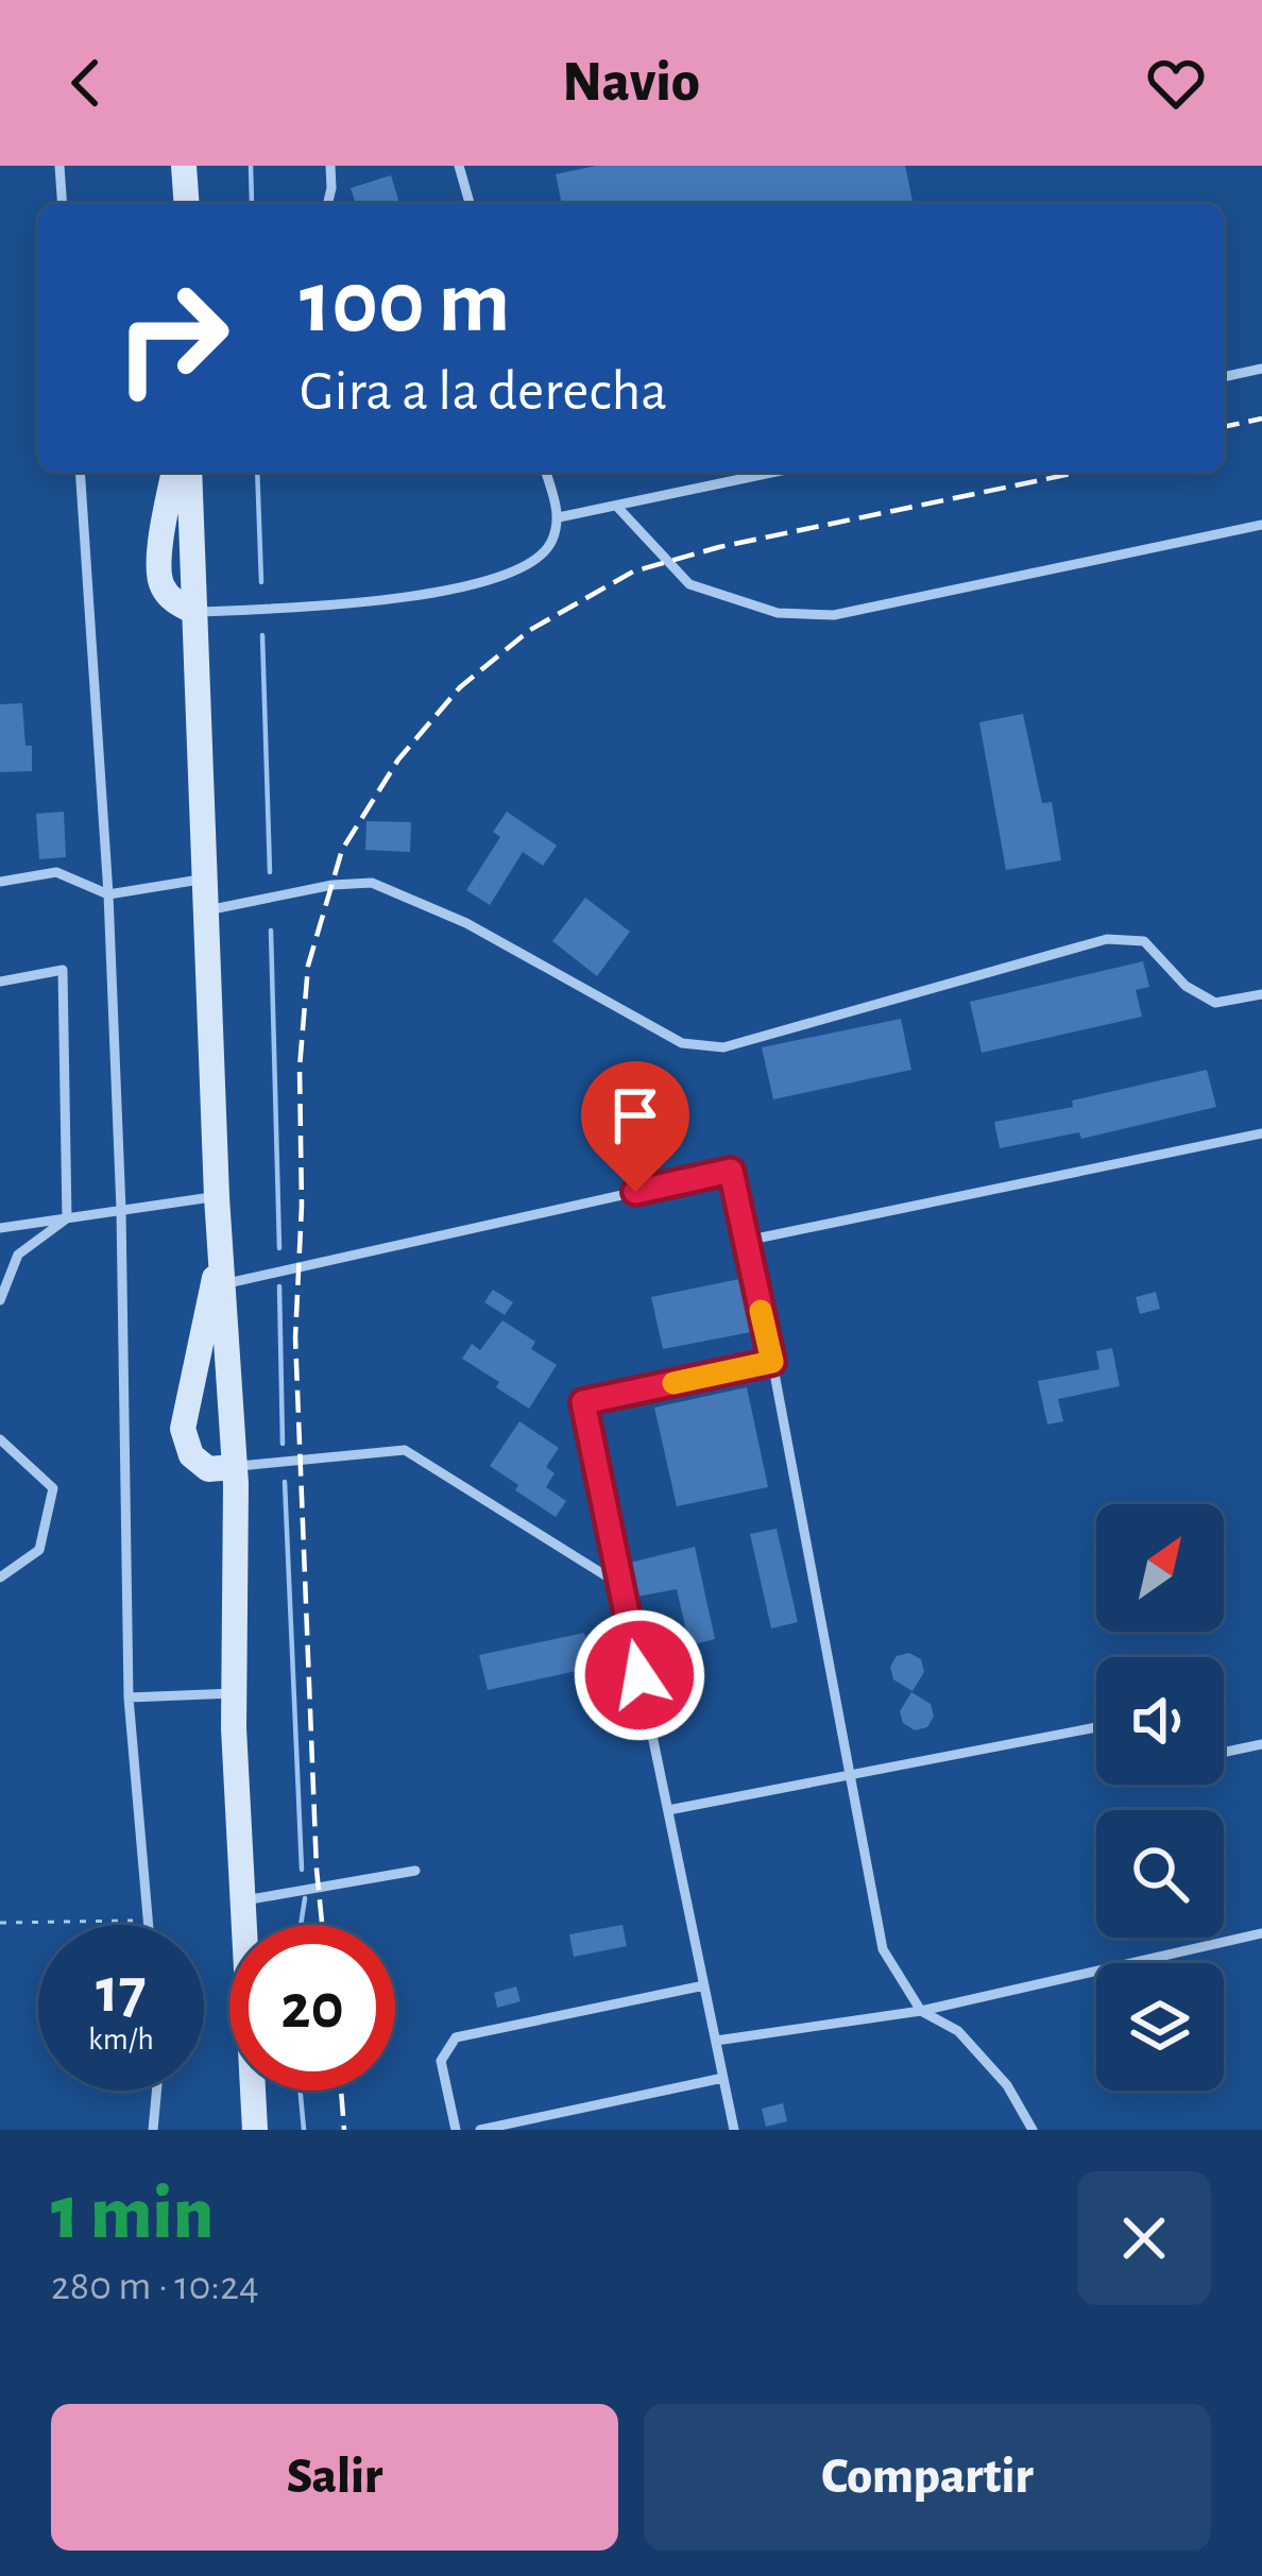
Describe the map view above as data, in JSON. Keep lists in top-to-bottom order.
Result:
{
  "north": "top right",
  "page": {
    "header": "Navio",
    "turn": ["100 m", "Gira a la derecha"],
    "speed": "17 km/h",
    "limit": "20",
    "heading": ["1 min", "280 m · 10:24"],
    "buttons": ["Salir", "Compartir"]
  }
}
